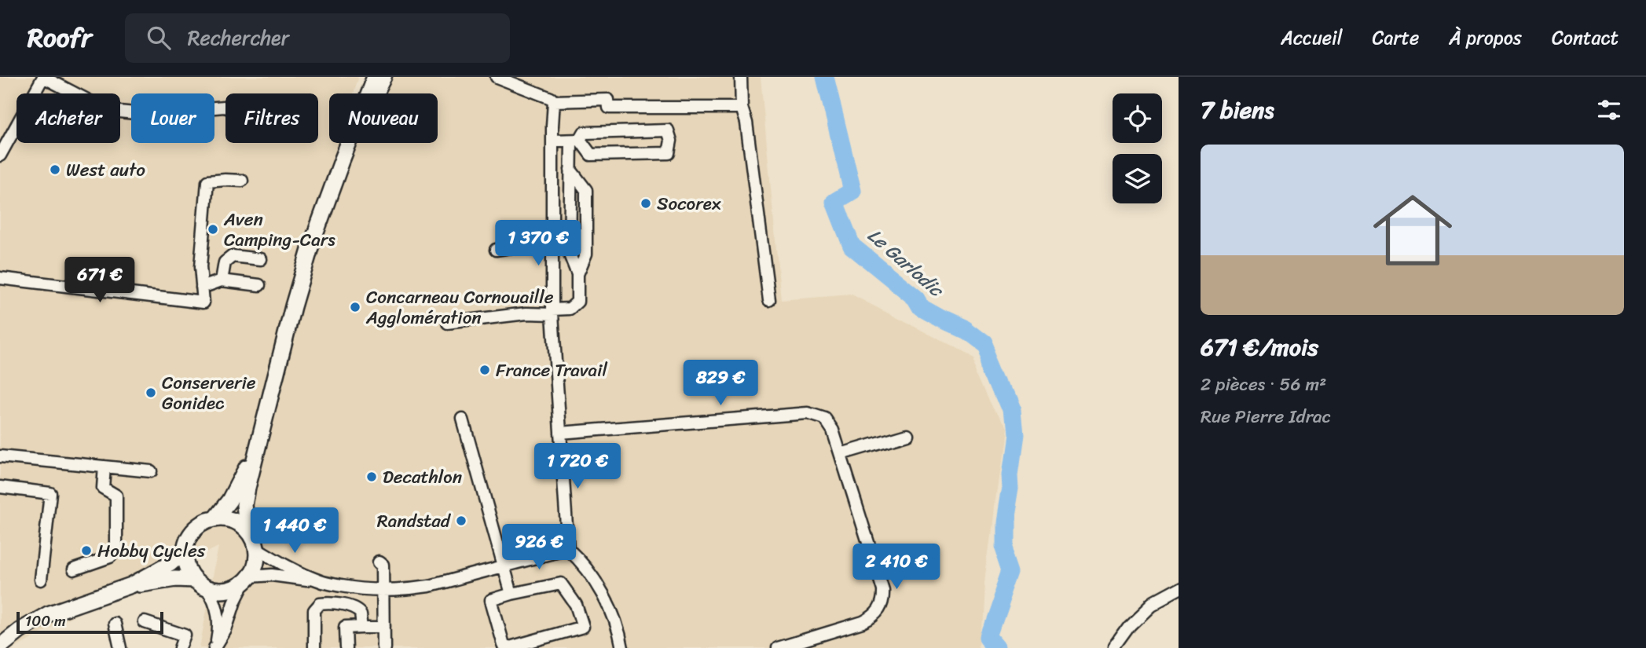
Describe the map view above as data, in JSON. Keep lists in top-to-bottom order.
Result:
{
  "water": ["Le Garlodic"],
  "places": [
    "West auto",
    "Socorex",
    "Aven Camping-Cars",
    "Concarneau Cornouaille Agglomération",
    "France Travail",
    "Conserverie Gonidec",
    "Decathlon",
    "Randstad",
    "Hobby Cycles"
  ],
  "scale_bar": "100 m",
  "page": {
    "header": "Roofr",
    "search": "Rechercher",
    "nav": [
      "Accueil",
      "Carte",
      "À propos",
      "Contact"
    ],
    "heading": "7 biens",
    "chip": [
      "Acheter",
      "Louer",
      "Filtres",
      "Nouveau"
    ],
    "list": [
      {
        "name": "671 €/mois",
        "note": "2 pièces · 56 m² · Rue Pierre Idrac"
      }
    ],
    "price": [
      "1 370 €",
      "671 €",
      "829 €",
      "1 720 €",
      "1 440 €",
      "926 €",
      "2 410 €"
    ],
    "scale": "100 m"
  }
}
